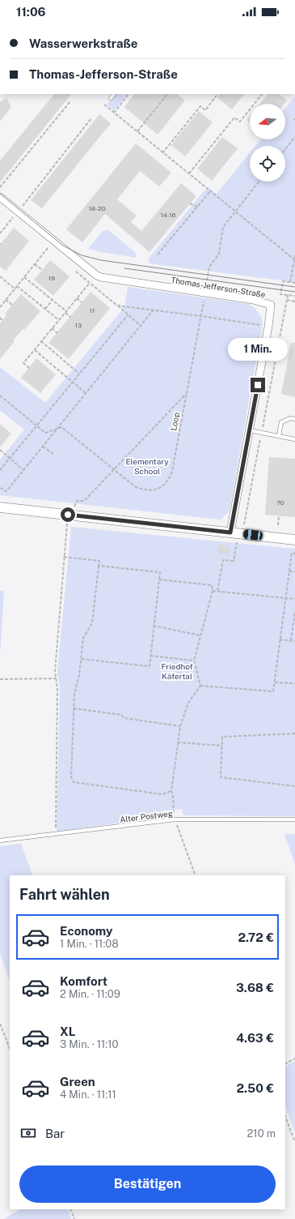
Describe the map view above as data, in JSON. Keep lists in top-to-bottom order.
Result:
{
  "streets": {
    "street": ["Thomas-Jefferson-Straße"],
    "lane": ["Alter Postweg"],
    "path": ["Loop"]
  },
  "crossings": [
    ["Thomas-Jefferson-Straße", "Loop"]
  ],
  "parks": ["Elementary School", "Friedhof Käfertal"],
  "house_numbers": [
    "18-20",
    "14-16",
    "19",
    "11",
    "13",
    "70"
  ],
  "north": "left",
  "page": {
    "status": "11:06",
    "banner": ["Wasserwerkstraße", "Thomas-Jefferson-Straße"],
    "bubble": "1 Min.",
    "heading": "Fahrt wählen",
    "list": [
      {
        "name": "Economy",
        "note": "1 Min. · 11:08",
        "value": "2.72 €"
      },
      {
        "name": "Komfort",
        "note": "2 Min. · 11:09",
        "value": "3.68 €"
      },
      {
        "name": "XL",
        "note": "3 Min. · 11:10",
        "value": "4.63 €"
      },
      {
        "name": "Green",
        "note": "4 Min. · 11:11",
        "value": "2.50 €"
      }
    ],
    "pay": ["Bar", "210 m"],
    "buttons": "Bestätigen"
  }
}
